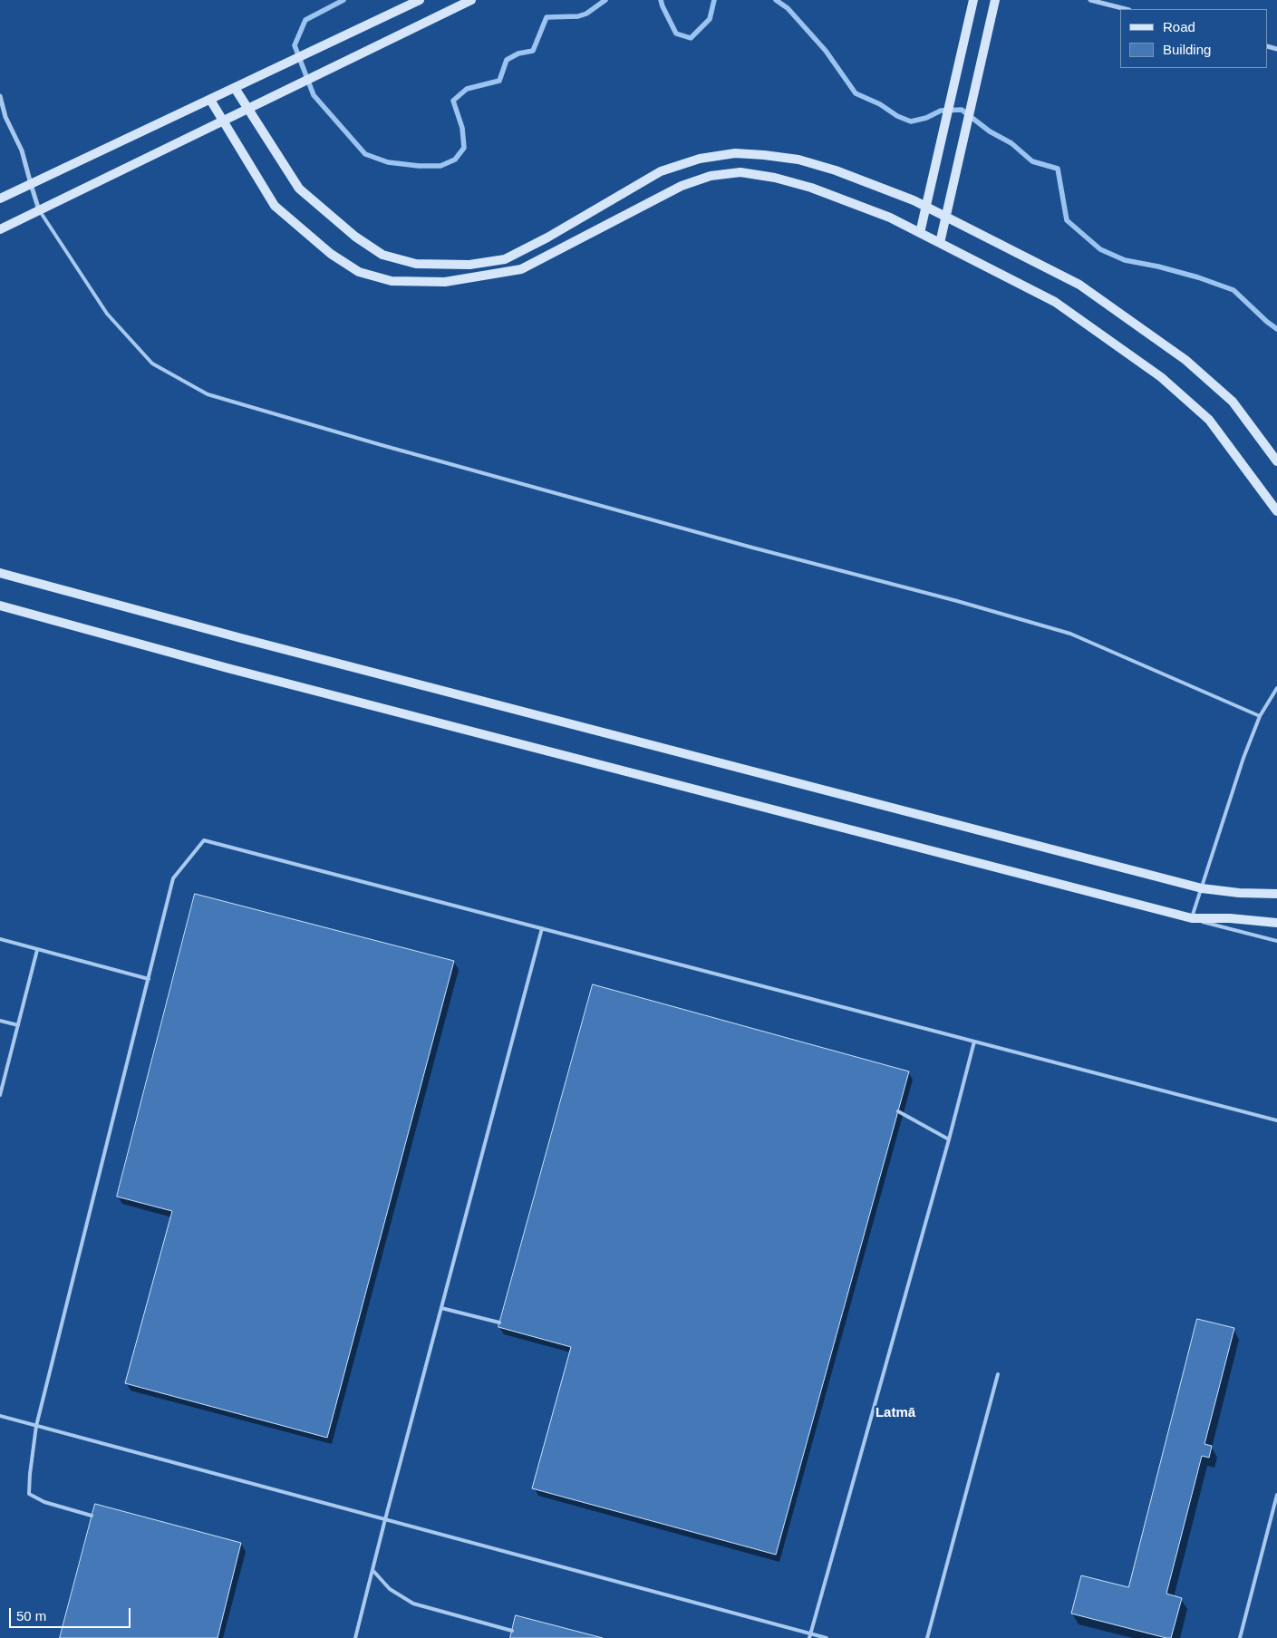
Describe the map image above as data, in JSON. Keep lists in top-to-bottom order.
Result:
{
  "districts": ["Latmā"],
  "legend": ["Road", "Building"],
  "scale_bar": "50 m"
}
